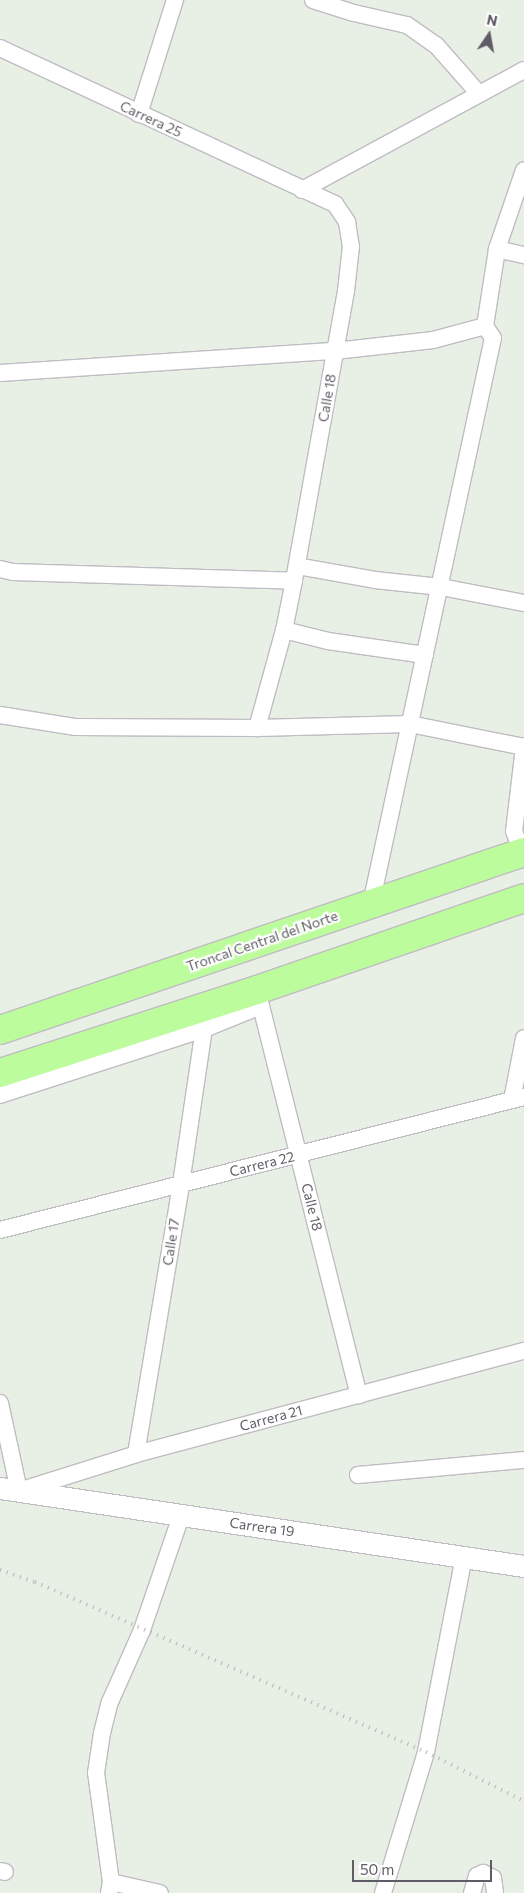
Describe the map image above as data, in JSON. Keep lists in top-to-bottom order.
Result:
{
  "streets": {
    "highway": ["Troncal Central del Norte"],
    "street": [
      "Carrera 25",
      "Calle 18",
      "Carrera 22",
      "Calle 17",
      "Carrera 21",
      "Carrera 19"
    ]
  },
  "crossings": [
    ["Carrera 25", "Calle 18"],
    ["Calle 18", "Carrera 22"],
    ["Calle 18", "Carrera 21"],
    ["Carrera 22", "Calle 17"],
    ["Calle 17", "Carrera 21"],
    ["Carrera 21", "Carrera 19"]
  ],
  "scale_bar": "50 m",
  "north": "top"
}
